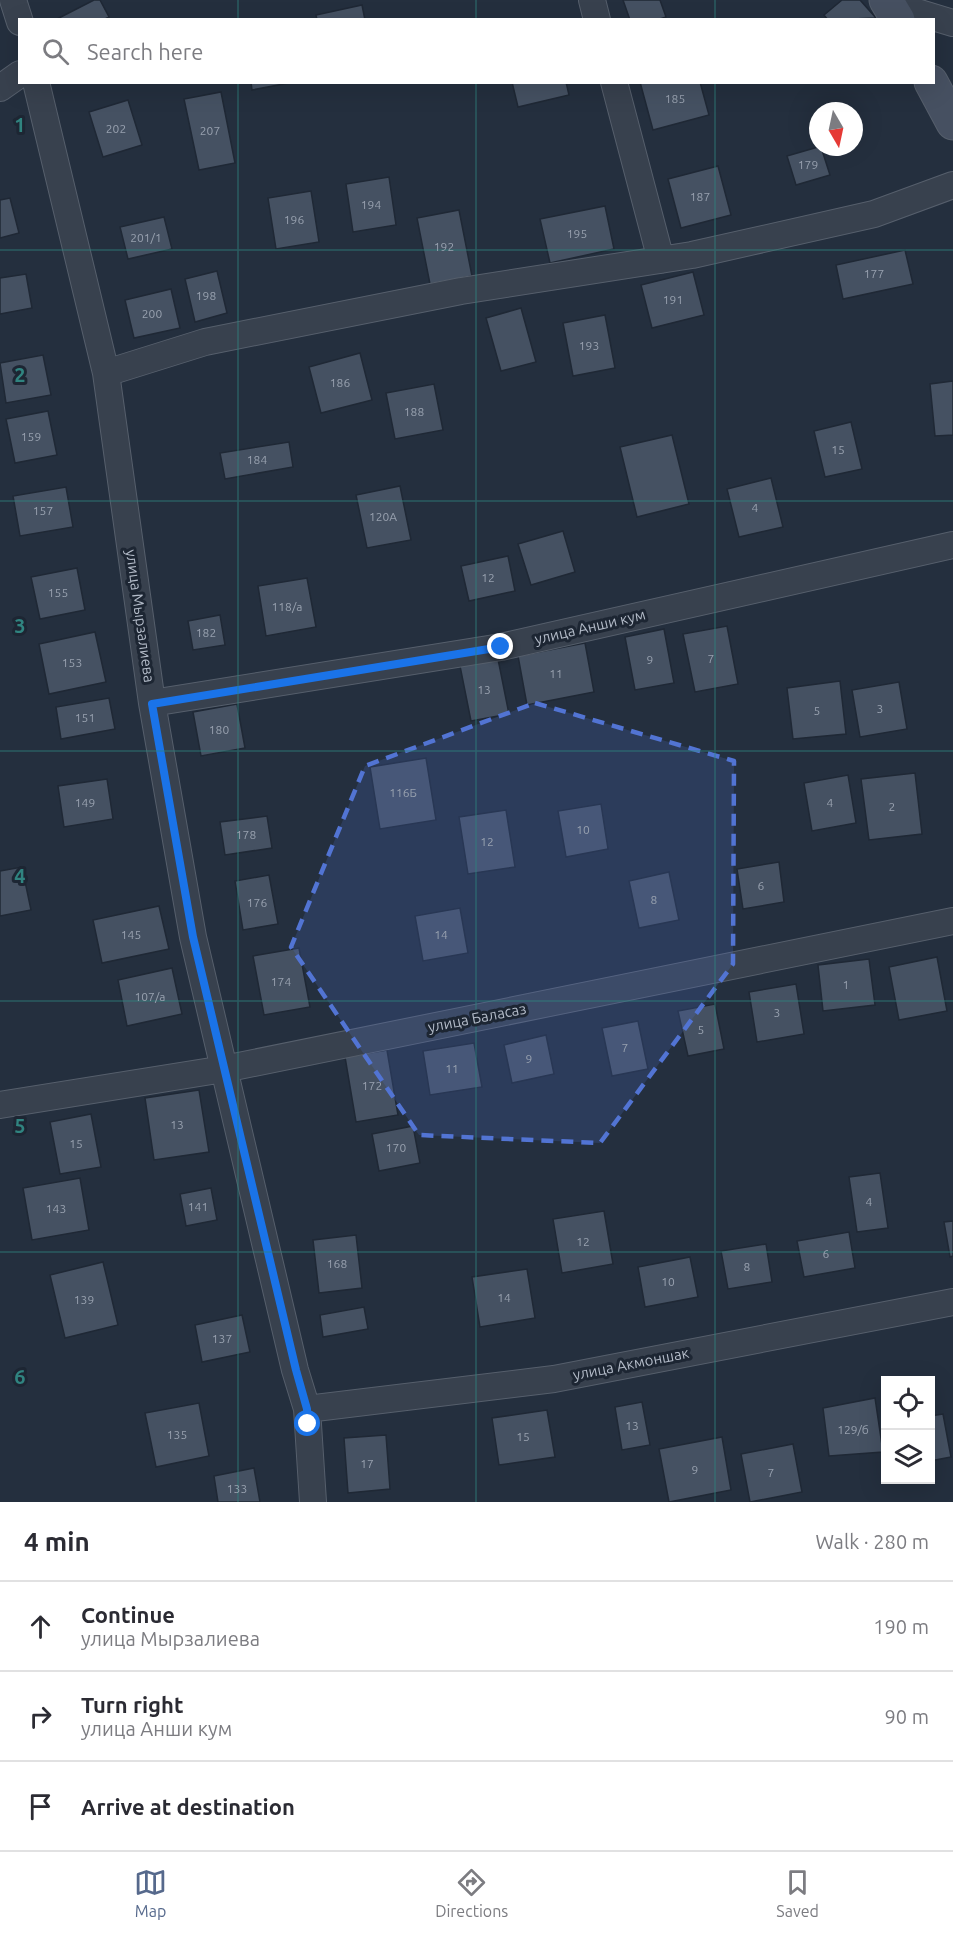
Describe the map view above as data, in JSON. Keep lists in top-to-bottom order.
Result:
{
  "streets": {
    "street": [
      "улица Мырзалиева",
      "улица Анши кум",
      "улица Баласаз",
      "улица Акмоншак"
    ]
  },
  "crossings": [
    ["улица Мырзалиева", "улица Анши кум"],
    ["улица Мырзалиева", "улица Баласаз"],
    ["улица Мырзалиева", "улица Акмоншак"]
  ],
  "house_numbers": [
    "185",
    "202",
    "207",
    "179",
    "187",
    "194",
    "196",
    "195",
    "201/1",
    "192",
    "177",
    "198",
    "191",
    "200",
    "193",
    "186",
    "188",
    "159",
    "15",
    "184",
    "4",
    "157",
    "120А",
    "12",
    "155",
    "118/а",
    "182",
    "7",
    "9",
    "153",
    "11",
    "13",
    "3",
    "5",
    "151",
    "180",
    "116Б",
    "149",
    "4",
    "2",
    "10",
    "178",
    "12",
    "6",
    "8",
    "176",
    "145",
    "14",
    "174",
    "1",
    "107/а",
    "3",
    "5",
    "7",
    "9",
    "11",
    "172",
    "13",
    "15",
    "170",
    "4",
    "141",
    "143",
    "12",
    "6",
    "168",
    "8",
    "10",
    "14",
    "139",
    "137",
    "13",
    "129/б",
    "135",
    "15",
    "17",
    "9",
    "7",
    "133"
  ],
  "north": "bottom",
  "page": {
    "search": "Search here",
    "heading": ["4 min", "Walk · 280 m"],
    "list": [
      ["Continue", "улица Мырзалиева", "190 m"],
      ["Turn right", "улица Анши кум", "90 m"],
      "Arrive at destination"
    ],
    "nav": ["Map", "Directions", "Saved"]
  },
  "grid": {
    "rows": [
      "1",
      "2",
      "3",
      "4",
      "5",
      "6"
    ]
  }
}
